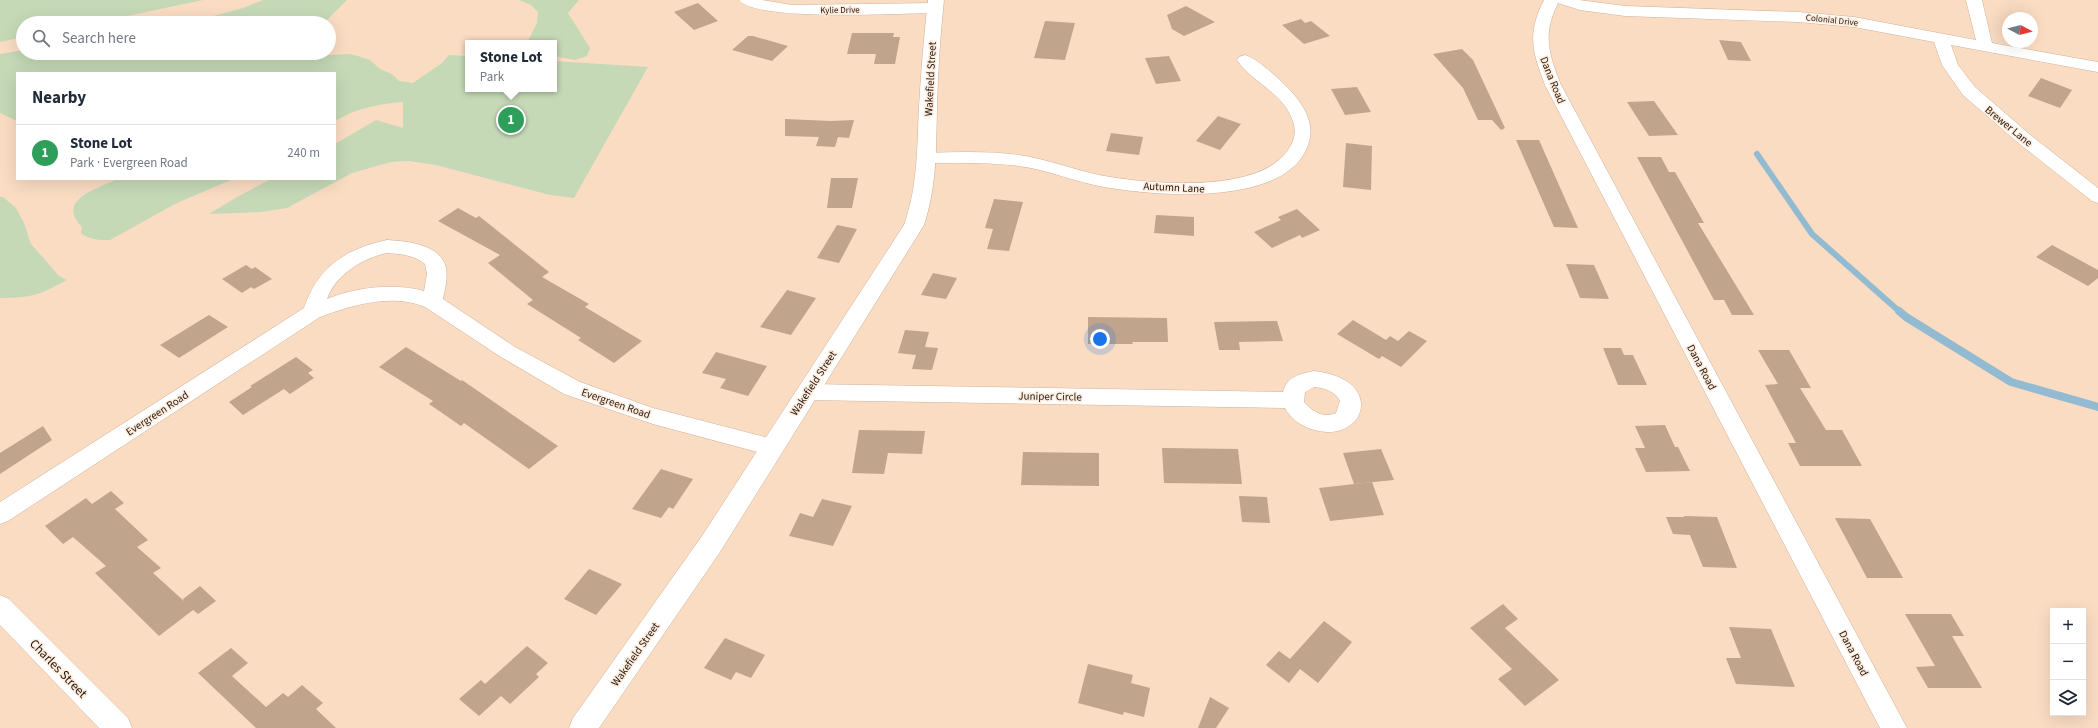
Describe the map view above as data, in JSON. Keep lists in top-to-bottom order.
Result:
{
  "streets": {
    "street": [
      "Kylie Drive",
      "Colonial Drive",
      "Wakefield Street",
      "Dana Road",
      "Brewer Lane",
      "Autumn Lane",
      "Juniper Circle",
      "Evergreen Road",
      "Charles Street"
    ]
  },
  "crossings": [
    ["Kylie Drive", "Wakefield Street"],
    ["Colonial Drive", "Brewer Lane"],
    ["Wakefield Street", "Autumn Lane"],
    ["Wakefield Street", "Juniper Circle"],
    ["Wakefield Street", "Evergreen Road"]
  ],
  "north": "right",
  "page": {
    "search": "Search here",
    "popup": ["Stone Lot", "Park"],
    "heading": "Nearby",
    "pins": "1",
    "list": [
      {
        "mark": "1",
        "name": "Stone Lot",
        "note": "Park · Evergreen Road",
        "value": "240 m"
      }
    ],
    "map_buttons": ["+", "−"]
  }
}
